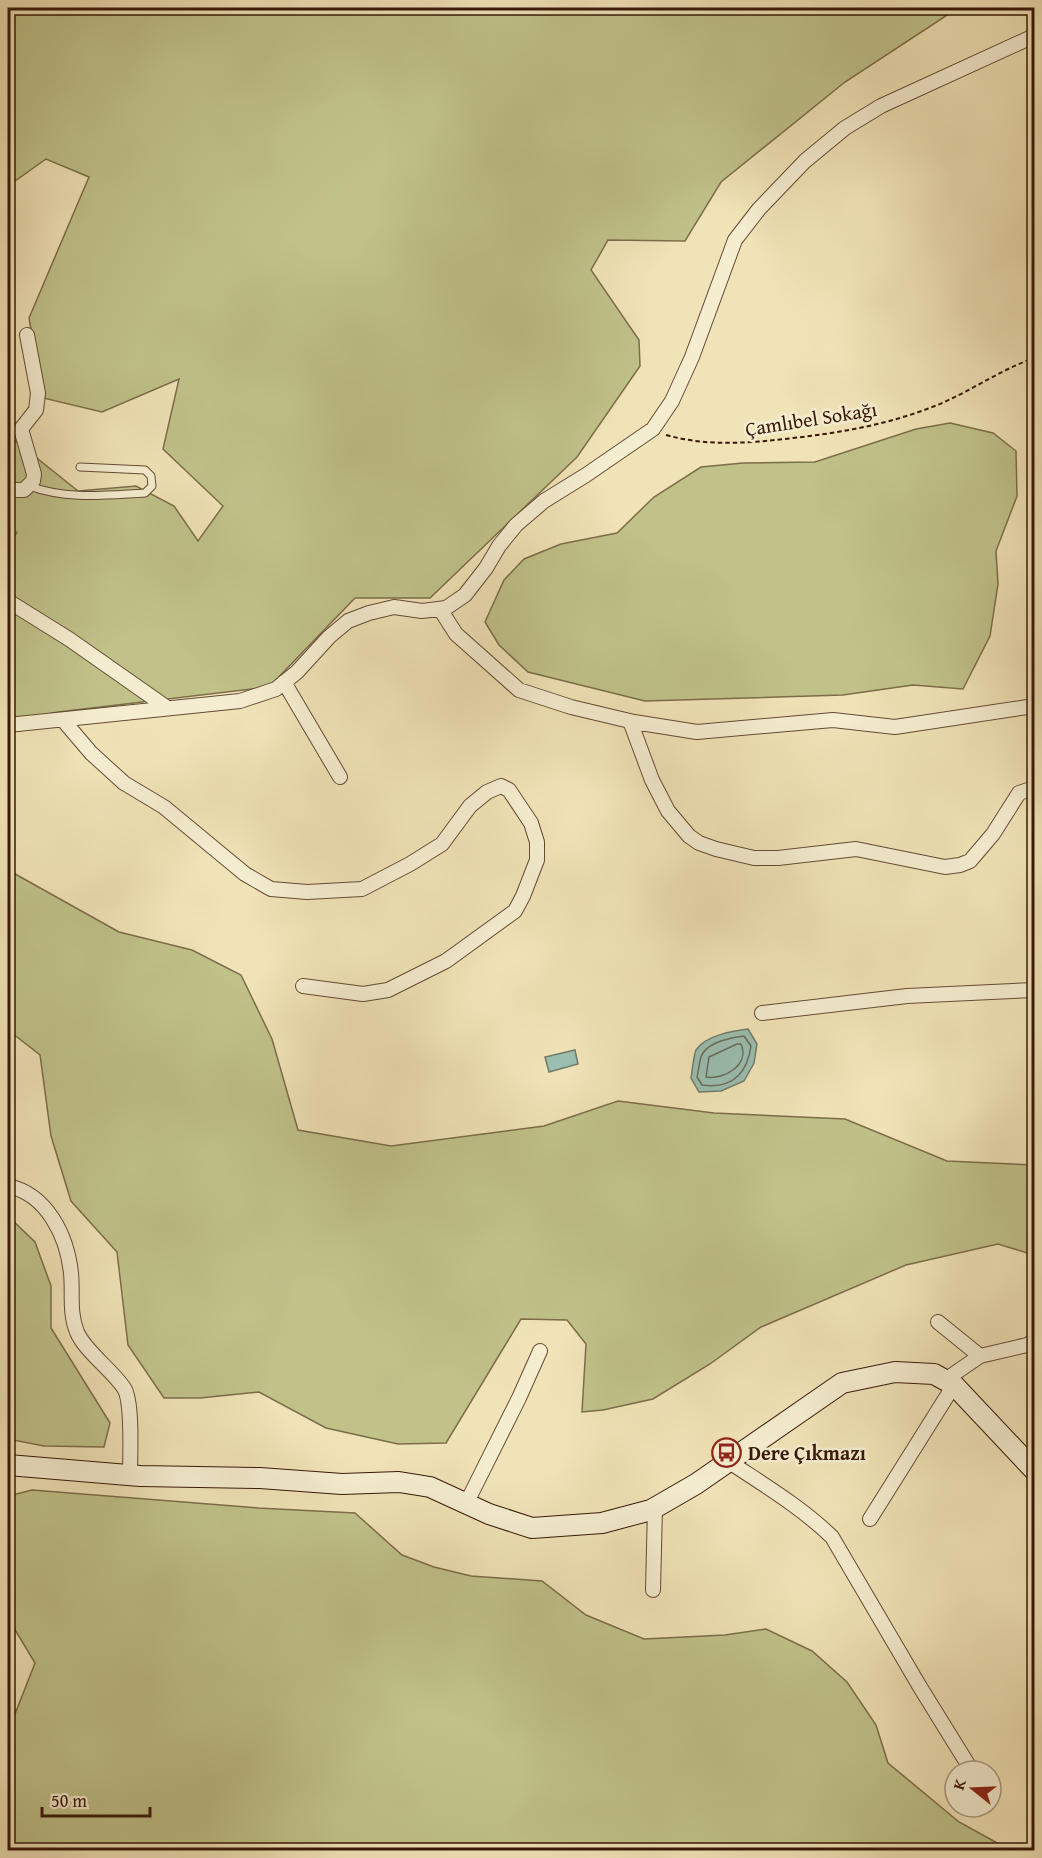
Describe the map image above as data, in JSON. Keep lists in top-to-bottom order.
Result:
{
  "streets": {
    "path": ["Çamlıbel Sokağı"]
  },
  "places": {
    "bus stop": ["Dere Çıkmazı"]
  },
  "scale_bar": "50 m",
  "north": "left"
}
